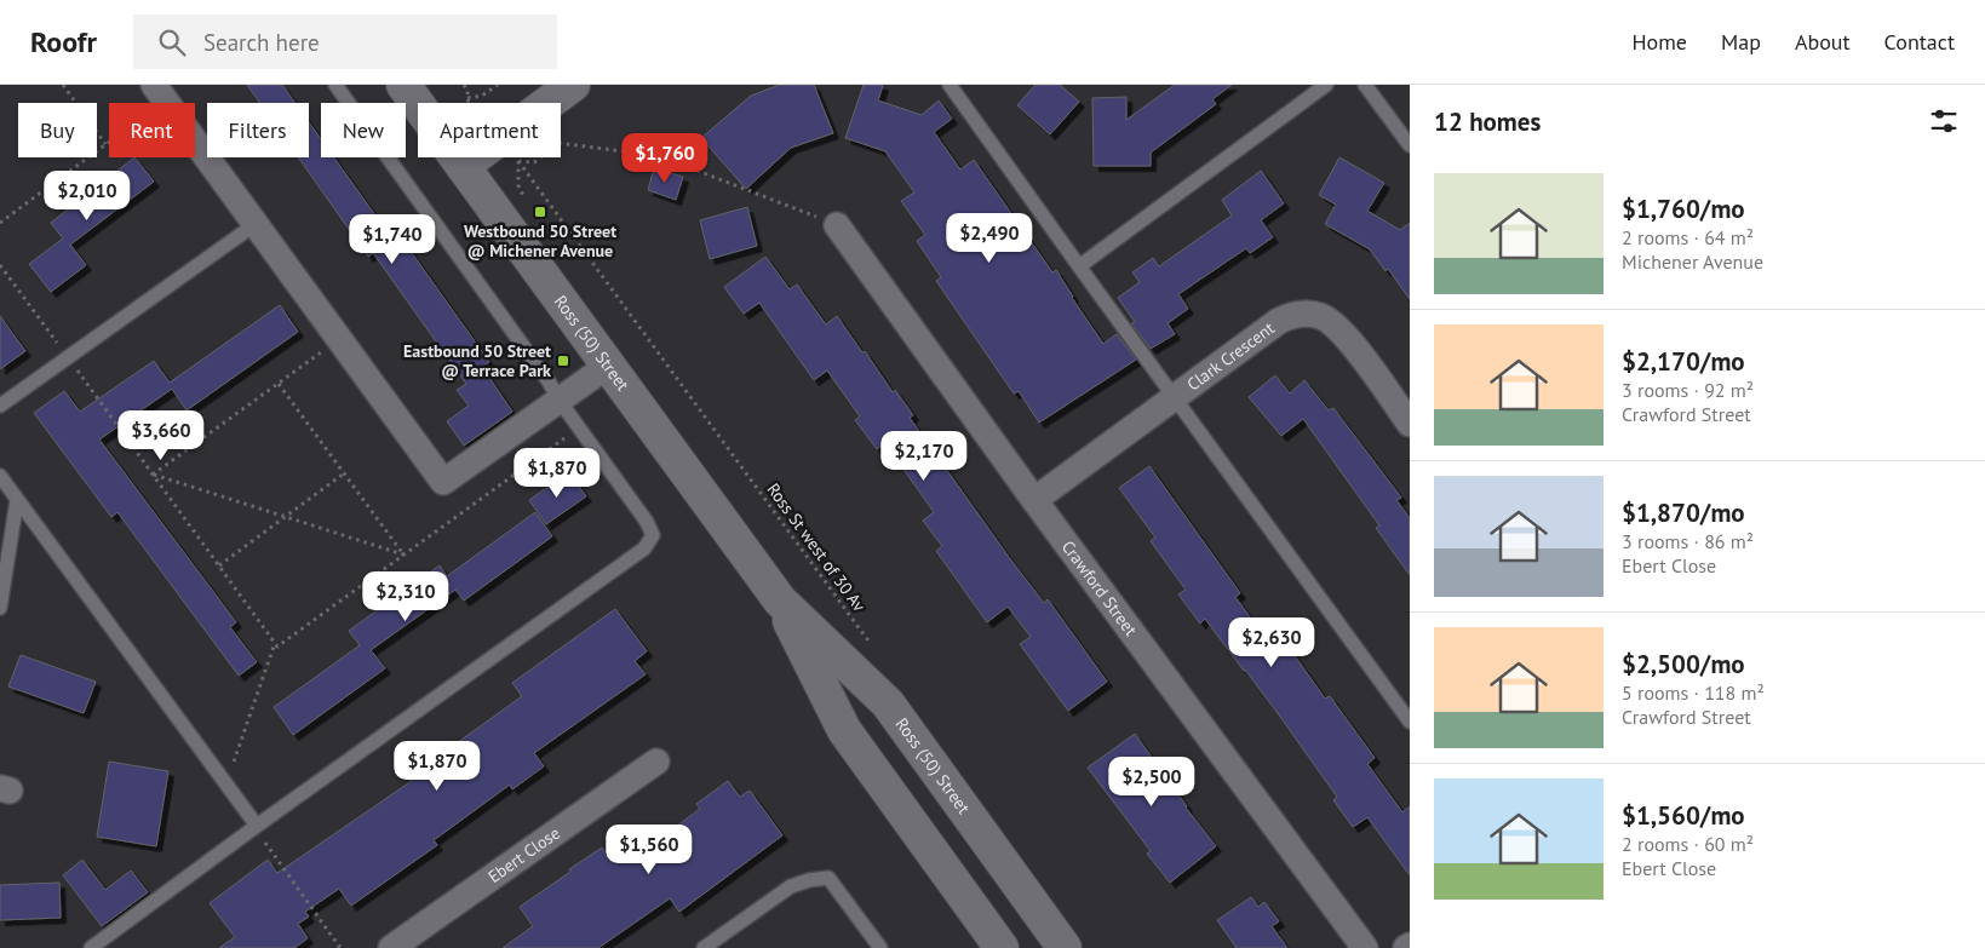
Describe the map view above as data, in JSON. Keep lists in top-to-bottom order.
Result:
{
  "streets": {
    "main road": ["Ross (50) Street"],
    "street": ["Clark Crescent", "Crawford Street", "Ebert Close"],
    "path": ["Ross St west of 30 Av"]
  },
  "crossings": [
    ["Clark Crescent", "Crawford Street"]
  ],
  "places": {
    "transit": ["Westbound 50 Street @ Michener Avenue", "Eastbound 50 Street @ Terrace Park"]
  },
  "page": {
    "header": "Roofr",
    "search": "Search here",
    "nav": [
      "Home",
      "Map",
      "About",
      "Contact"
    ],
    "heading": "12 homes",
    "chip": [
      "Buy",
      "Rent",
      "Filters",
      "New",
      "Apartment"
    ],
    "price": [
      "$1,760",
      "$2,010",
      "$2,490",
      "$1,740",
      "$3,660",
      "$2,170",
      "$1,870",
      "$2,310",
      "$2,630",
      "$1,870",
      "$2,500",
      "$1,560"
    ],
    "list": [
      {
        "name": "$1,760/mo",
        "note": "2 rooms · 64 m² · Michener Avenue"
      },
      {
        "name": "$2,170/mo",
        "note": "3 rooms · 92 m² · Crawford Street"
      },
      {
        "name": "$1,870/mo",
        "note": "3 rooms · 86 m² · Ebert Close"
      },
      {
        "name": "$2,500/mo",
        "note": "5 rooms · 118 m² · Crawford Street"
      },
      {
        "name": "$1,560/mo",
        "note": "2 rooms · 60 m² · Ebert Close"
      }
    ]
  }
}
